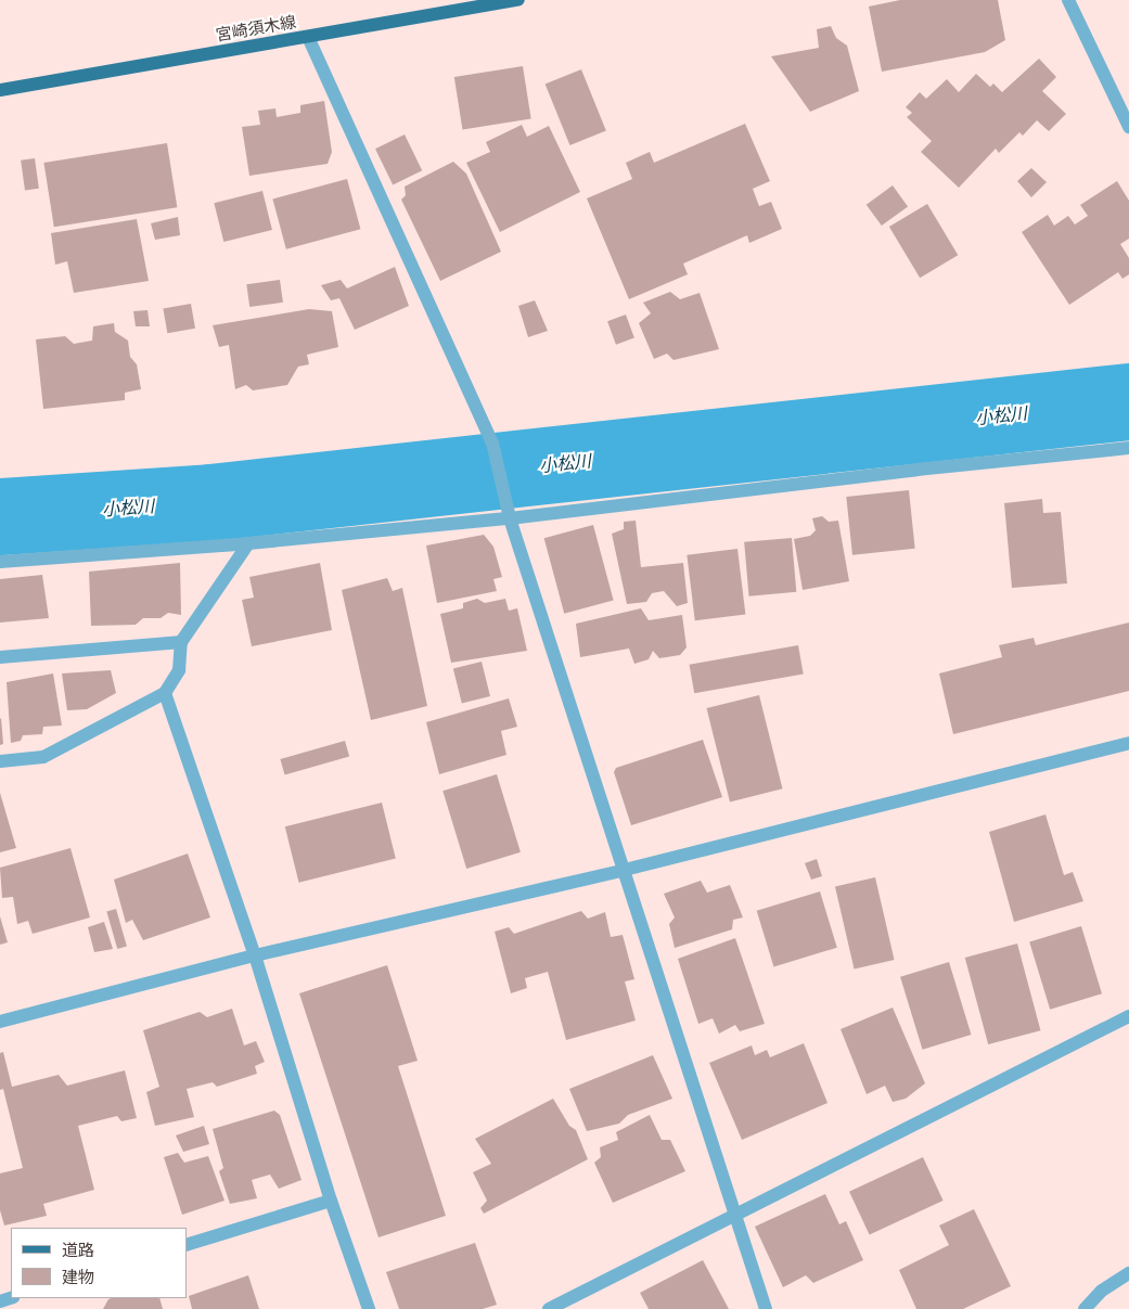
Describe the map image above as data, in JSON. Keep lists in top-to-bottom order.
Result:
{
  "streets": {
    "main road": ["宮崎須木線"]
  },
  "water": ["小松川"],
  "legend": ["道路", "建物"]
}
